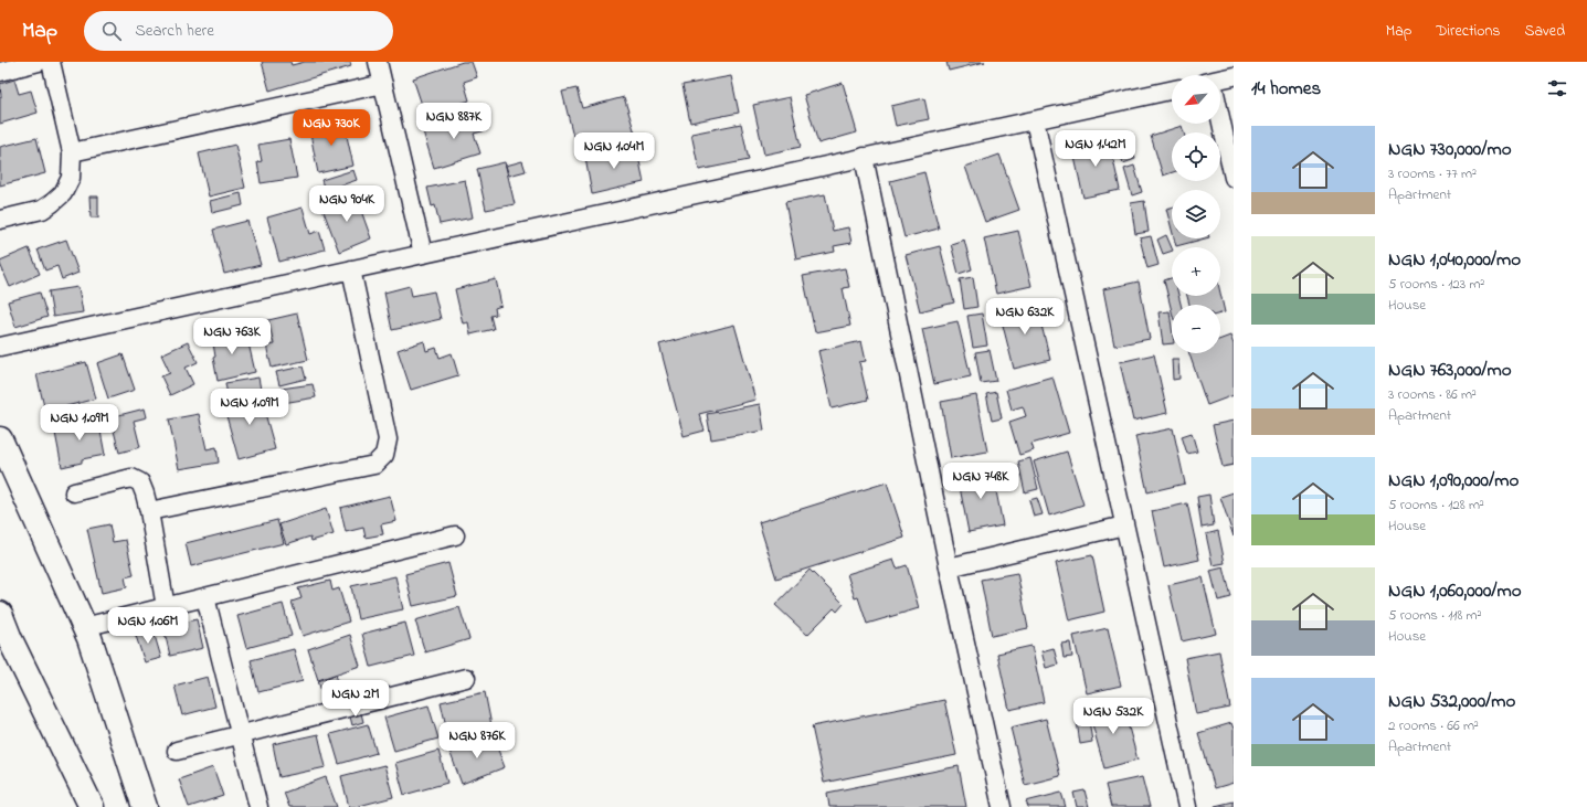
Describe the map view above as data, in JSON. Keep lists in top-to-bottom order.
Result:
{
  "north": "bottom left",
  "page": {
    "header": "Map",
    "search": "Search here",
    "nav": ["Map", "Directions", "Saved"],
    "heading": "14 homes",
    "map_buttons": ["+", "−"],
    "price": [
      "NGN 887K",
      "NGN 730K",
      "NGN 1.42M",
      "NGN 1.04M",
      "NGN 904K",
      "NGN 632K",
      "NGN 763K",
      "NGN 1.09M",
      "NGN 1.09M",
      "NGN 748K",
      "NGN 1.06M",
      "NGN 2M",
      "NGN 532K",
      "NGN 876K"
    ],
    "list": [
      {
        "name": "NGN 730,000/mo",
        "note": "3 rooms · 77 m² · Apartment"
      },
      {
        "name": "NGN 1,040,000/mo",
        "note": "5 rooms · 123 m² · House"
      },
      {
        "name": "NGN 763,000/mo",
        "note": "3 rooms · 86 m² · Apartment"
      },
      {
        "name": "NGN 1,090,000/mo",
        "note": "5 rooms · 128 m² · House"
      },
      {
        "name": "NGN 1,060,000/mo",
        "note": "5 rooms · 118 m² · House"
      },
      {
        "name": "NGN 532,000/mo",
        "note": "2 rooms · 66 m² · Apartment"
      }
    ]
  }
}
